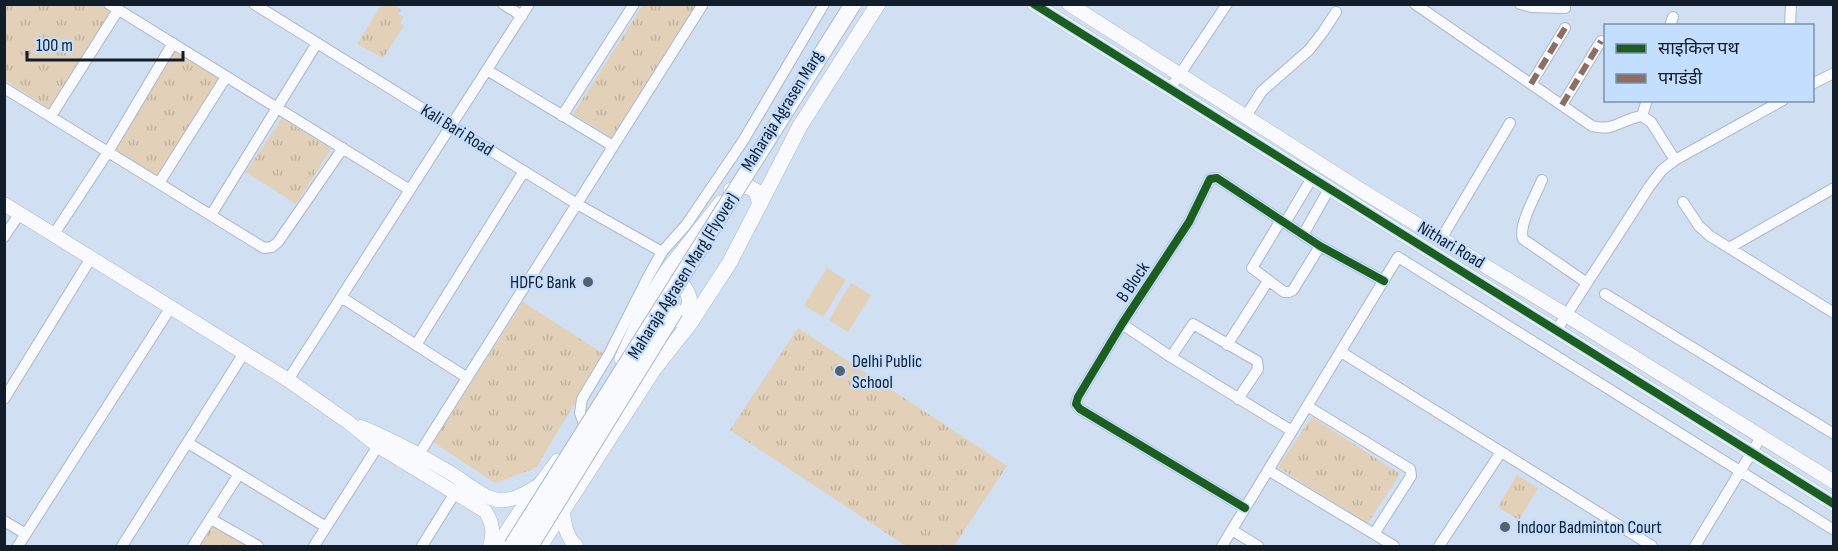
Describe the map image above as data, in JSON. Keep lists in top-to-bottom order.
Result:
{
  "streets": {
    "main road": ["Maharaja Agrasen Marg", "Maharaja Agrasen Marg (Flyover)"],
    "street": ["Kali Bari Road", "Nithari Road", "B Block"]
  },
  "crossings": [
    ["Maharaja Agrasen Marg", "Maharaja Agrasen Marg (Flyover)"]
  ],
  "places": ["HDFC Bank", "Delhi Public School", "Indoor Badminton Court"],
  "legend": ["साइकिल पथ", "पगडंडी"],
  "scale_bar": "100 m"
}
